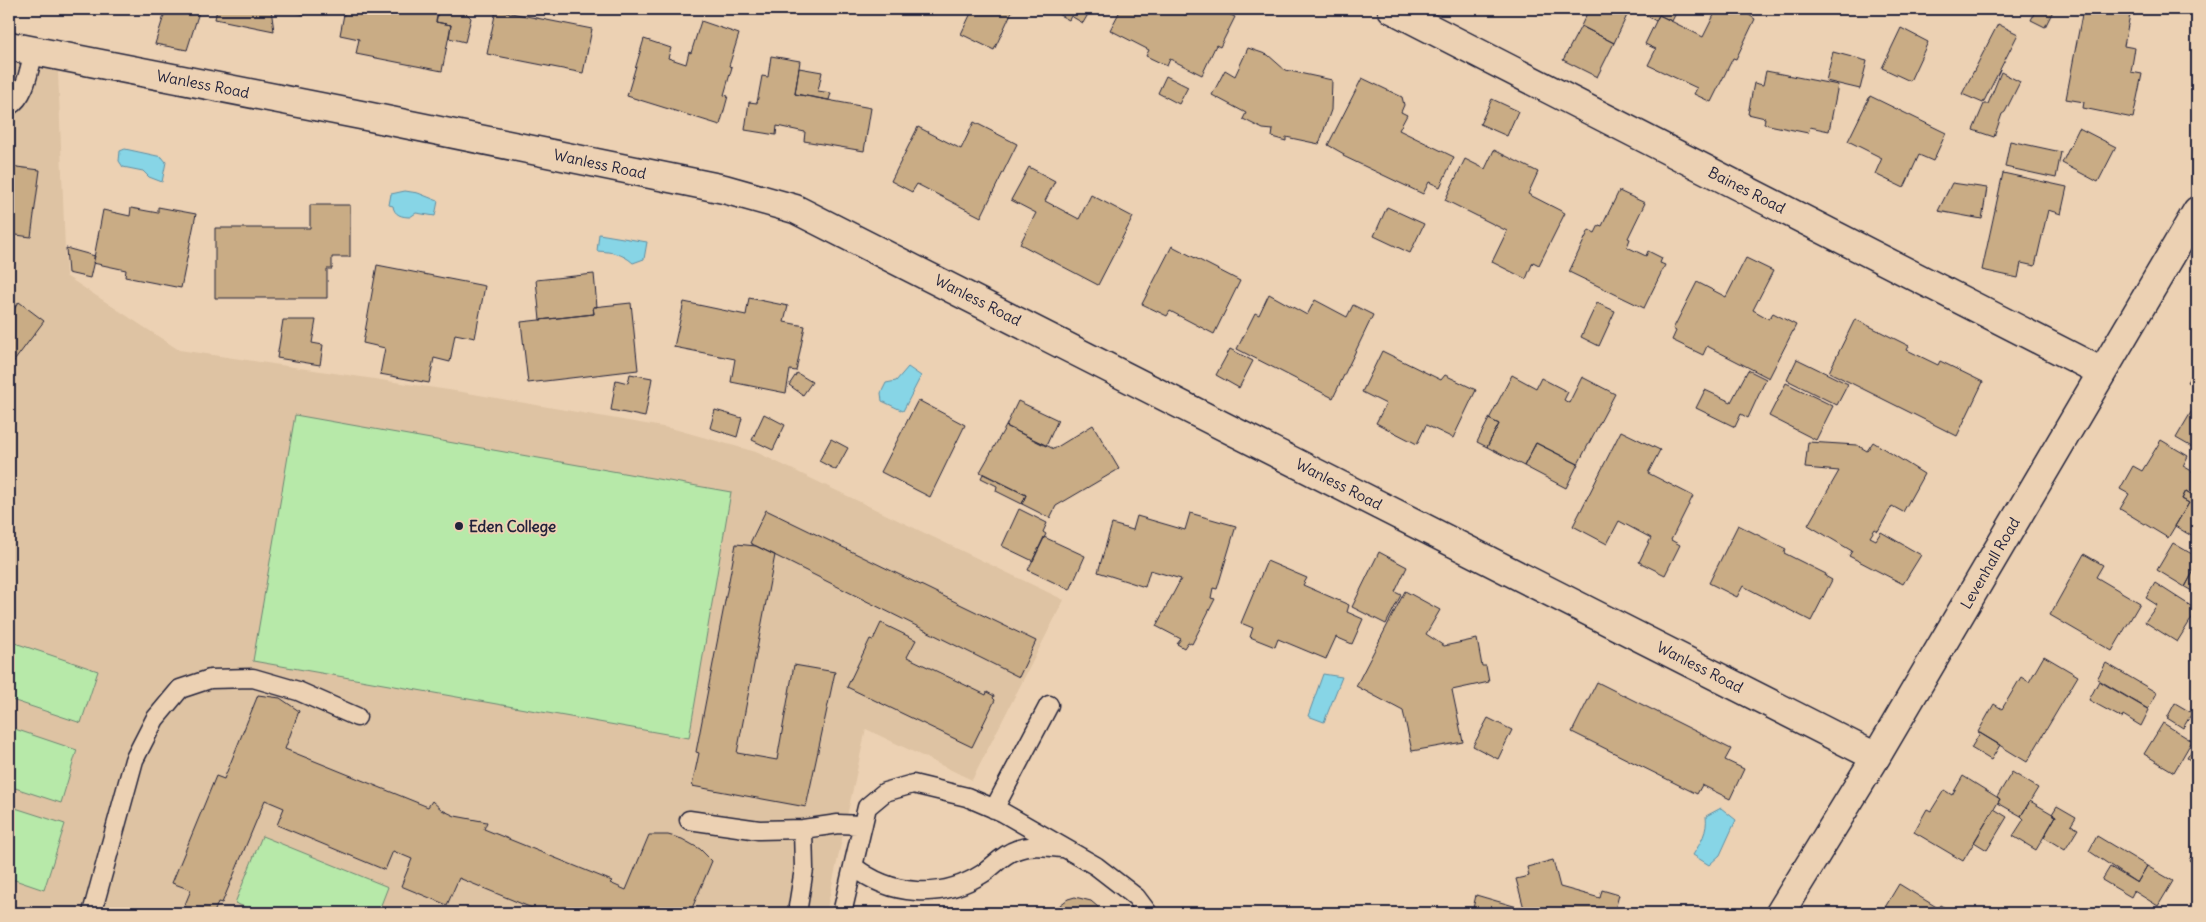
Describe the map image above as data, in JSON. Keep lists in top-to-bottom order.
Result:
{
  "streets": {
    "street": ["Wanless Road", "Baines Road", "Levenhall Road"]
  },
  "crossings": [
    ["Wanless Road", "Levenhall Road"],
    ["Baines Road", "Levenhall Road"]
  ],
  "places": ["Eden College"]
}
